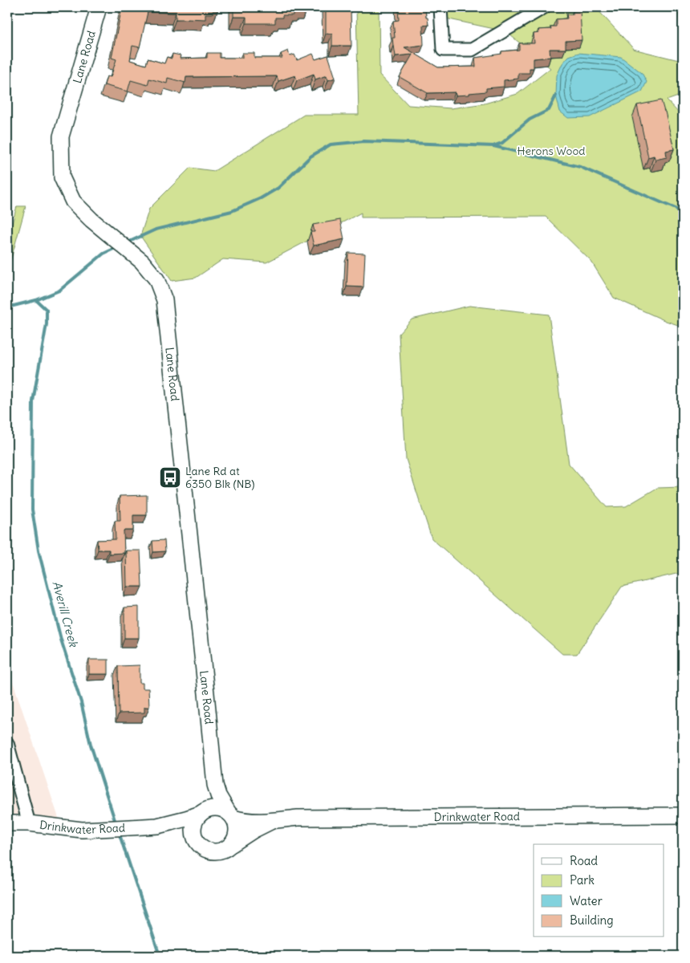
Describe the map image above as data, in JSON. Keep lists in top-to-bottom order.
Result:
{
  "streets": {
    "street": ["Lane Road", "Drinkwater Road"]
  },
  "crossings": [
    ["Lane Road", "Drinkwater Road"]
  ],
  "water": ["Averill Creek"],
  "parks": ["Herons Wood"],
  "places": {
    "bus stop": ["Lane Rd at 6350 Blk (NB)"]
  },
  "legend": [
    "Road",
    "Park",
    "Water",
    "Building"
  ]
}
